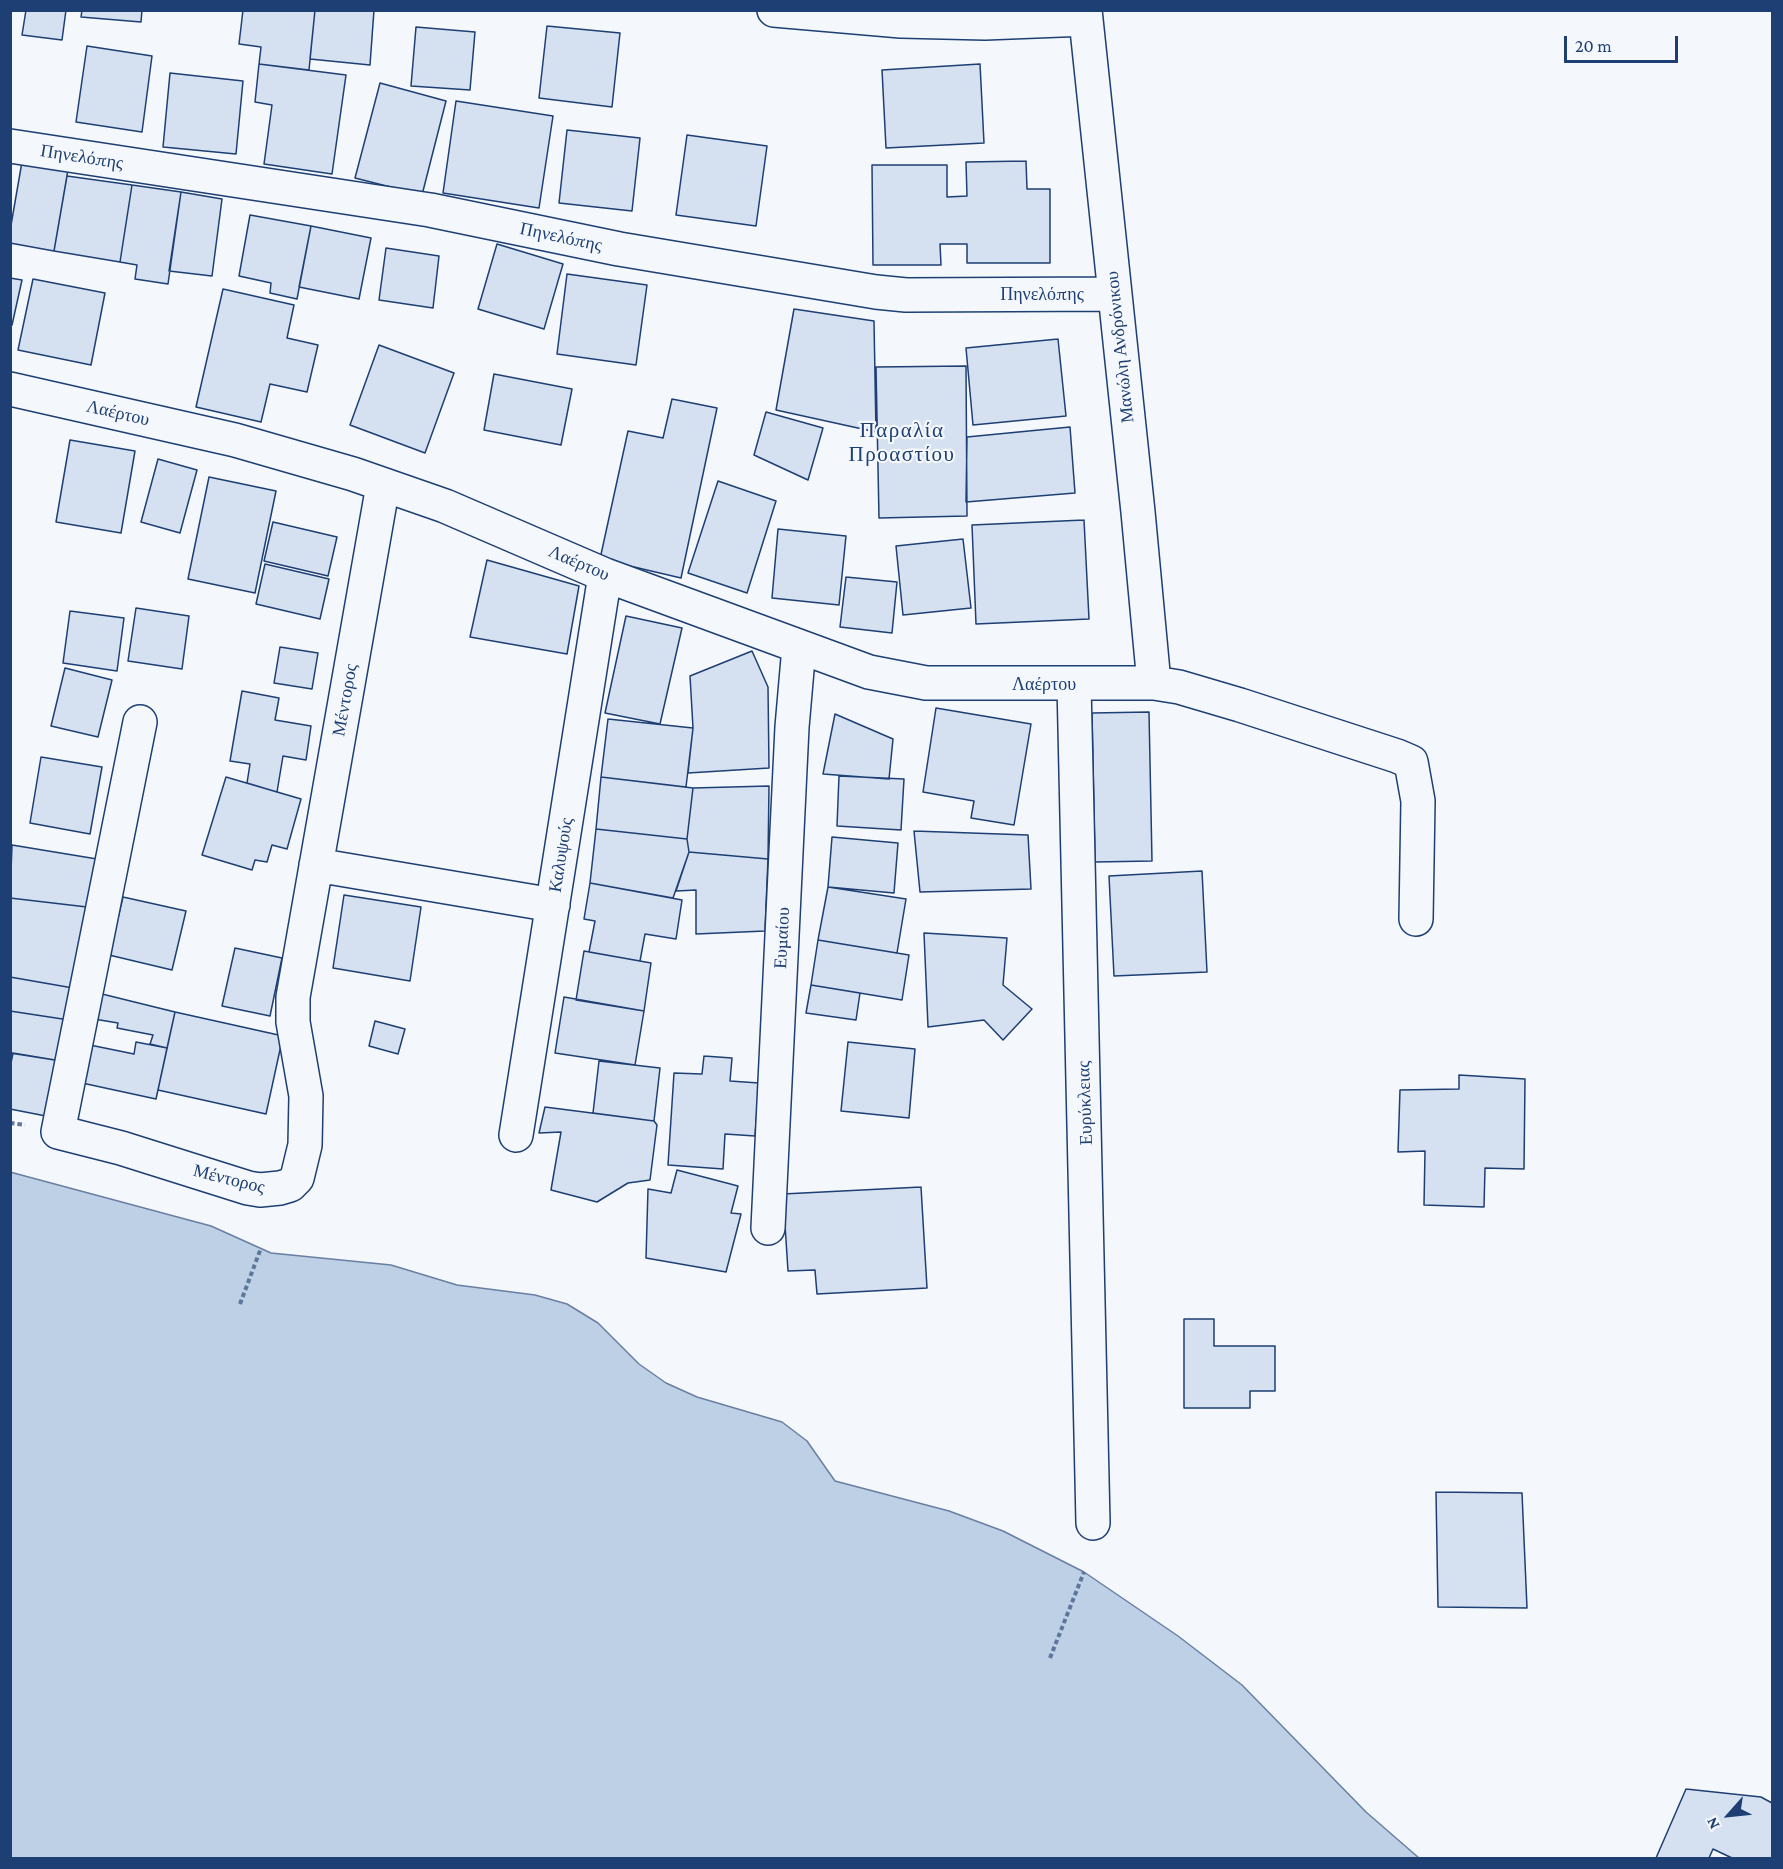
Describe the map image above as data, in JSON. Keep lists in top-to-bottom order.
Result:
{
  "streets": {
    "street": [
      "Πηνελόπης",
      "Μανώλη Ανδρόνικου",
      "Λαέρτου",
      "Μέντορος",
      "Καλυψούς",
      "Ευμαίου",
      "Ευρύκλειας"
    ]
  },
  "crossings": [
    ["Πηνελόπης", "Μανώλη Ανδρόνικου"],
    ["Μανώλη Ανδρόνικου", "Λαέρτου"],
    ["Λαέρτου", "Μέντορος"],
    ["Λαέρτου", "Καλυψούς"],
    ["Λαέρτου", "Ευμαίου"],
    ["Λαέρτου", "Ευρύκλειας"]
  ],
  "districts": ["Παραλία Προαστίου"],
  "scale_bar": "20 m",
  "north": "bottom left"
}
